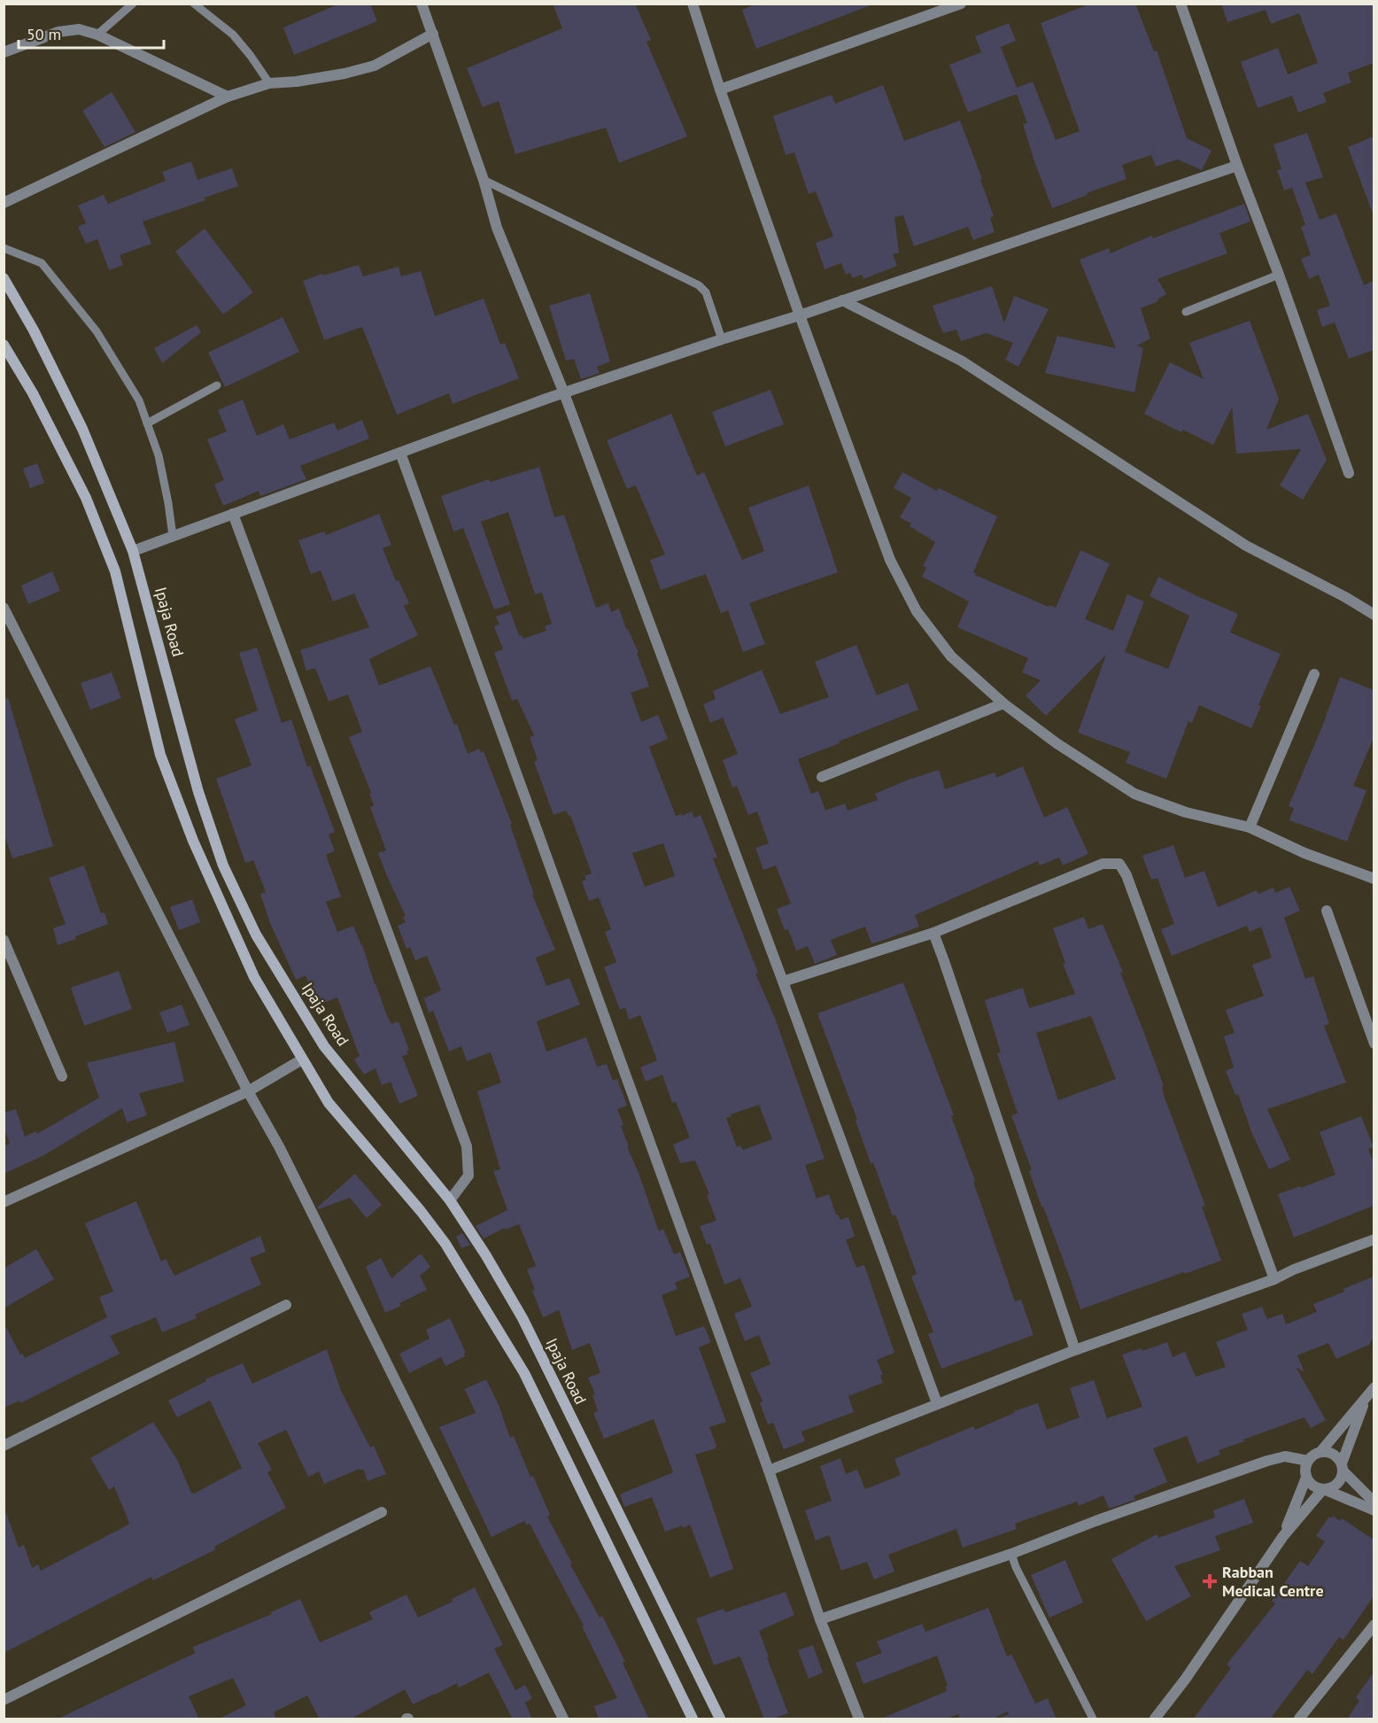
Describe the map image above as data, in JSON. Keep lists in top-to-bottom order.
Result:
{
  "streets": {
    "main road": ["Ipaja Road"]
  },
  "places": {
    "health": ["Rabban Medical Centre"]
  },
  "scale_bar": "50 m"
}
